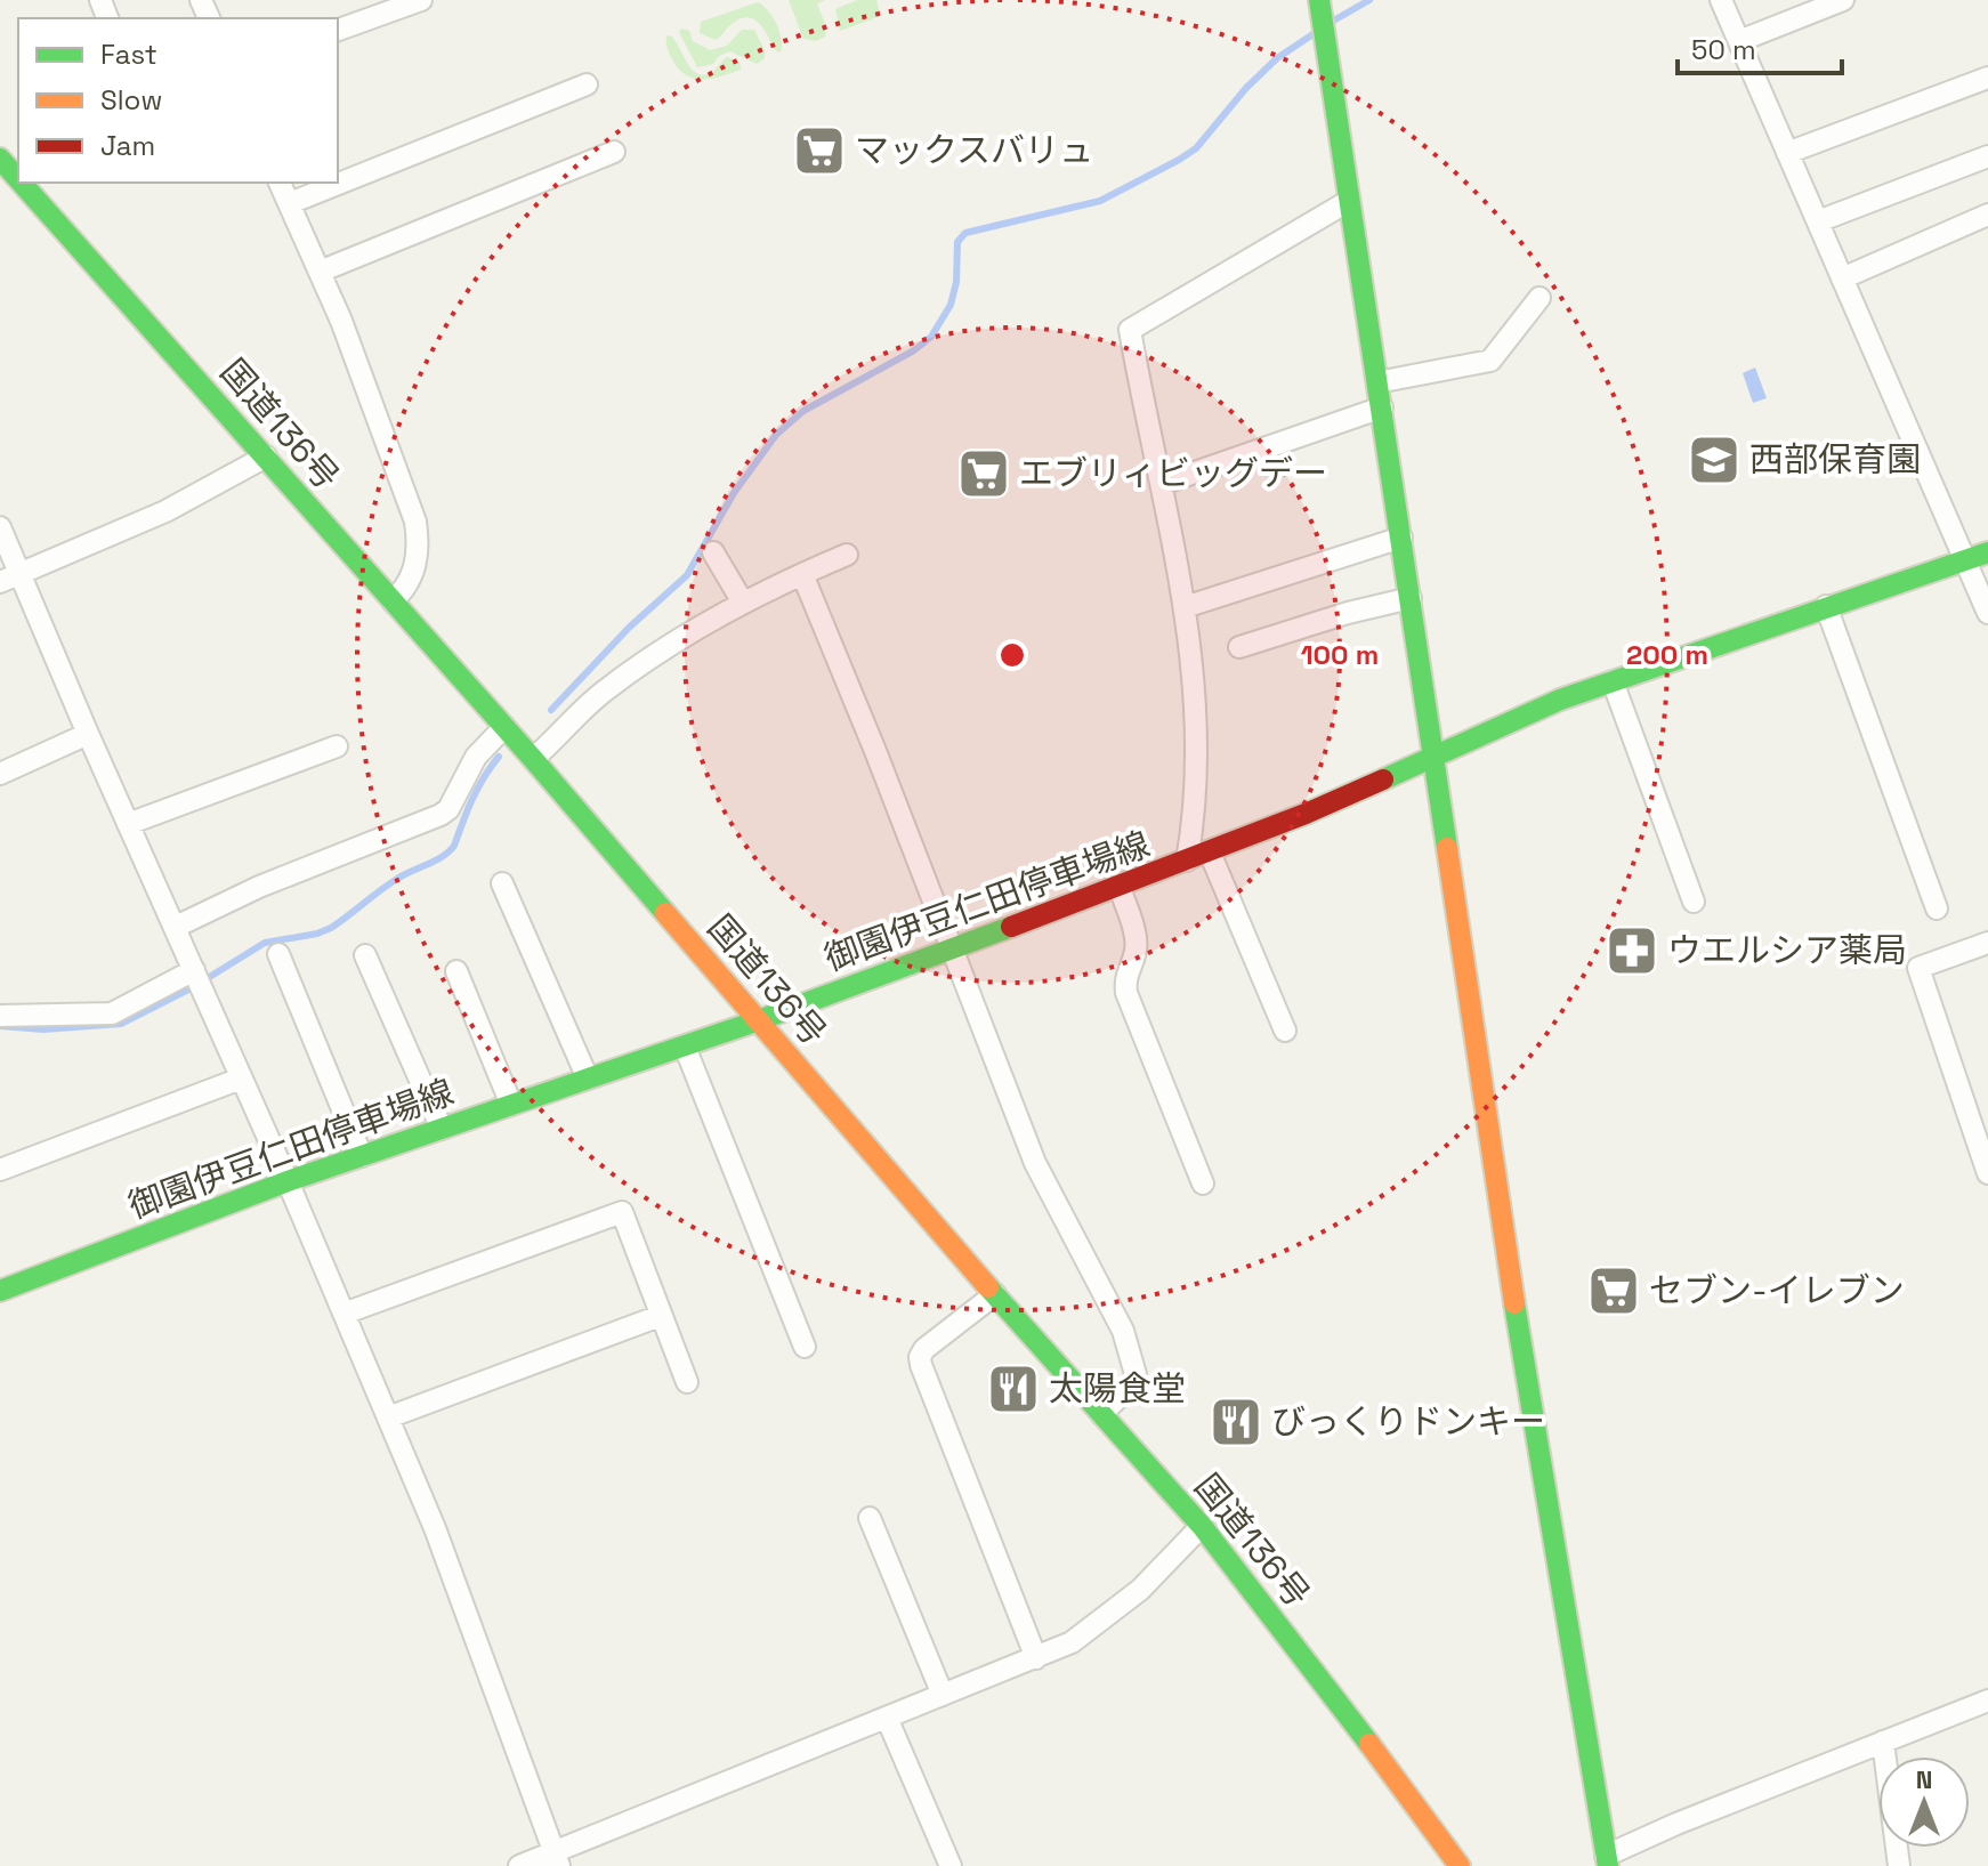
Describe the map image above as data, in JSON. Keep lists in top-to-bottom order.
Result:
{
  "streets": {
    "main road": ["国道136号", "御園伊豆仁田停車場線"]
  },
  "crossings": [
    ["国道136号", "御園伊豆仁田停車場線"]
  ],
  "places": {
    "supermarket": ["マックスバリュ", "エブリィビッグデー", "セブン-イレブン"],
    "school or university": ["西部保育園"],
    "pharmacy": ["ウエルシア薬局"],
    "restaurant": ["太陽食堂", "びっくりドンキー"]
  },
  "legend": ["Fast", "Slow", "Jam"],
  "scale_bar": "50 m",
  "north": "top",
  "rings": ["100 m", "200 m"]
}
